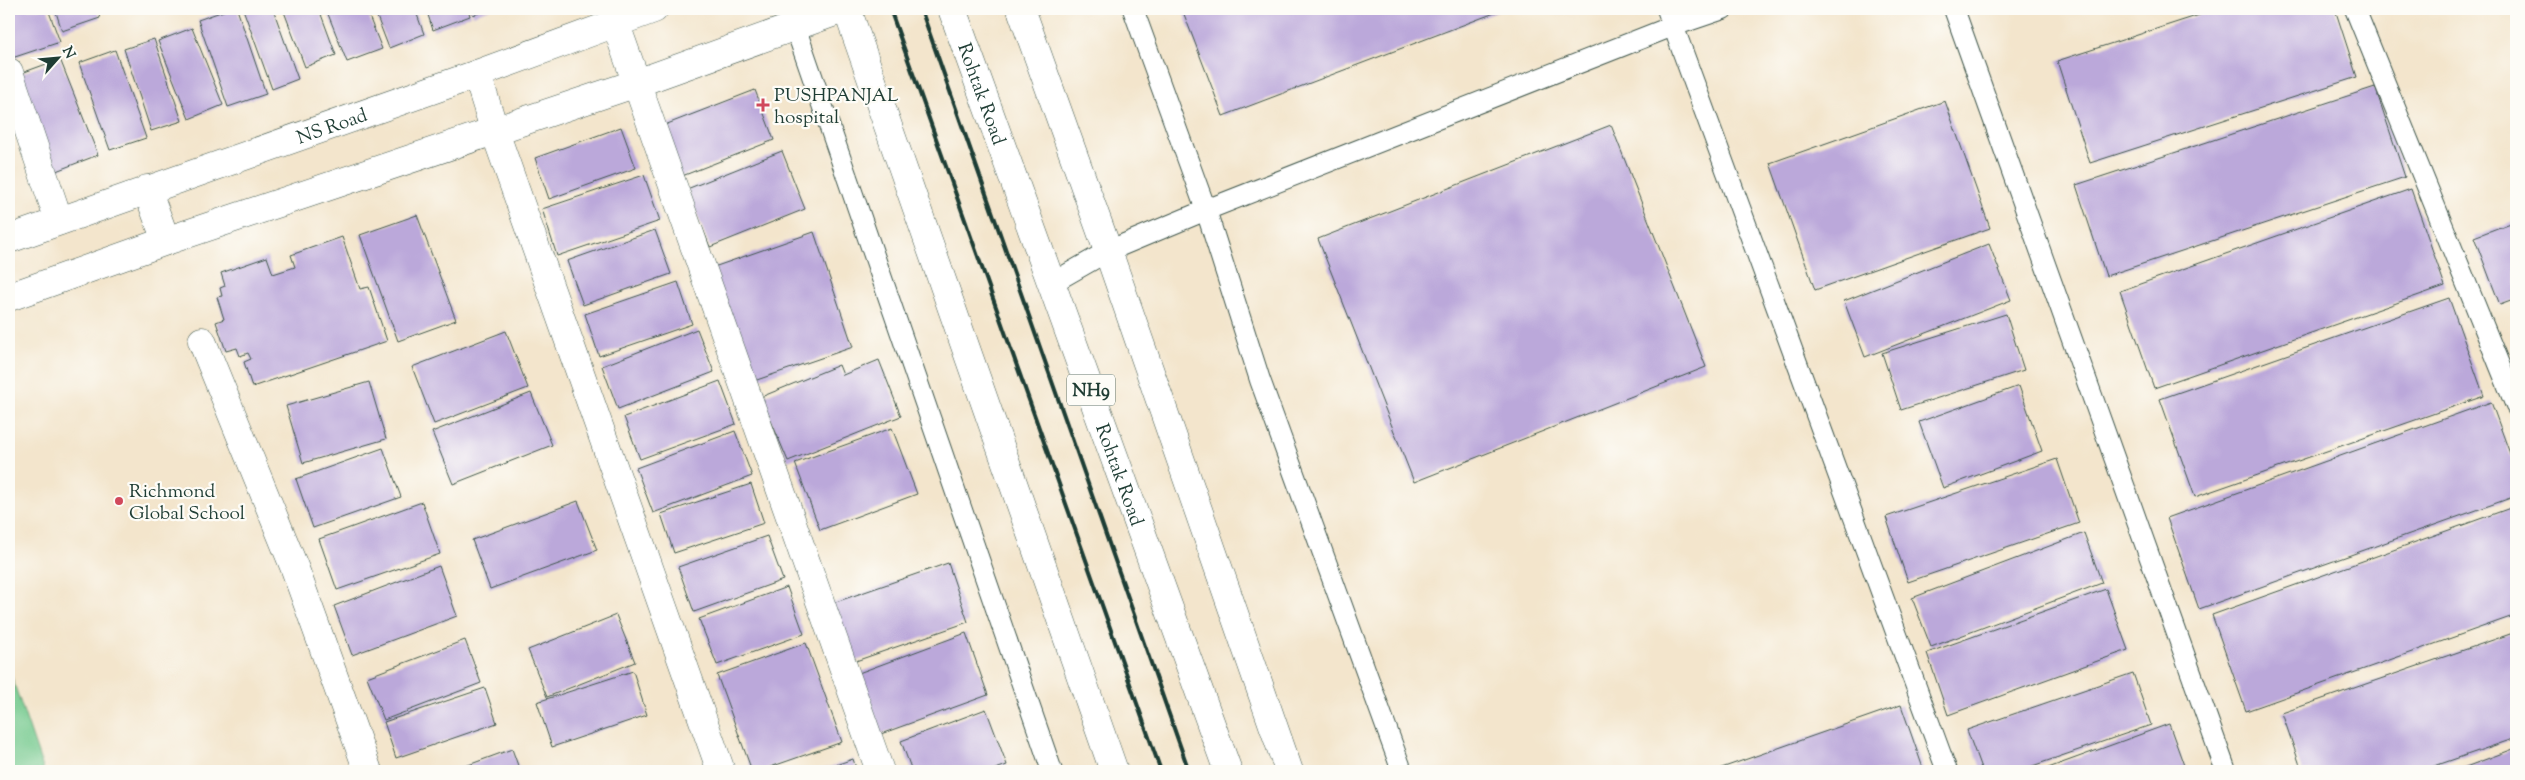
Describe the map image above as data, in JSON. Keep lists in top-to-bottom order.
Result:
{
  "streets": {
    "main road": ["Rohtak Road", "NS Road", "NH9"]
  },
  "places": {
    "health": ["PUSHPANJAL hospital"],
    "other": ["Richmond Global School"]
  },
  "north": "top right"
}
